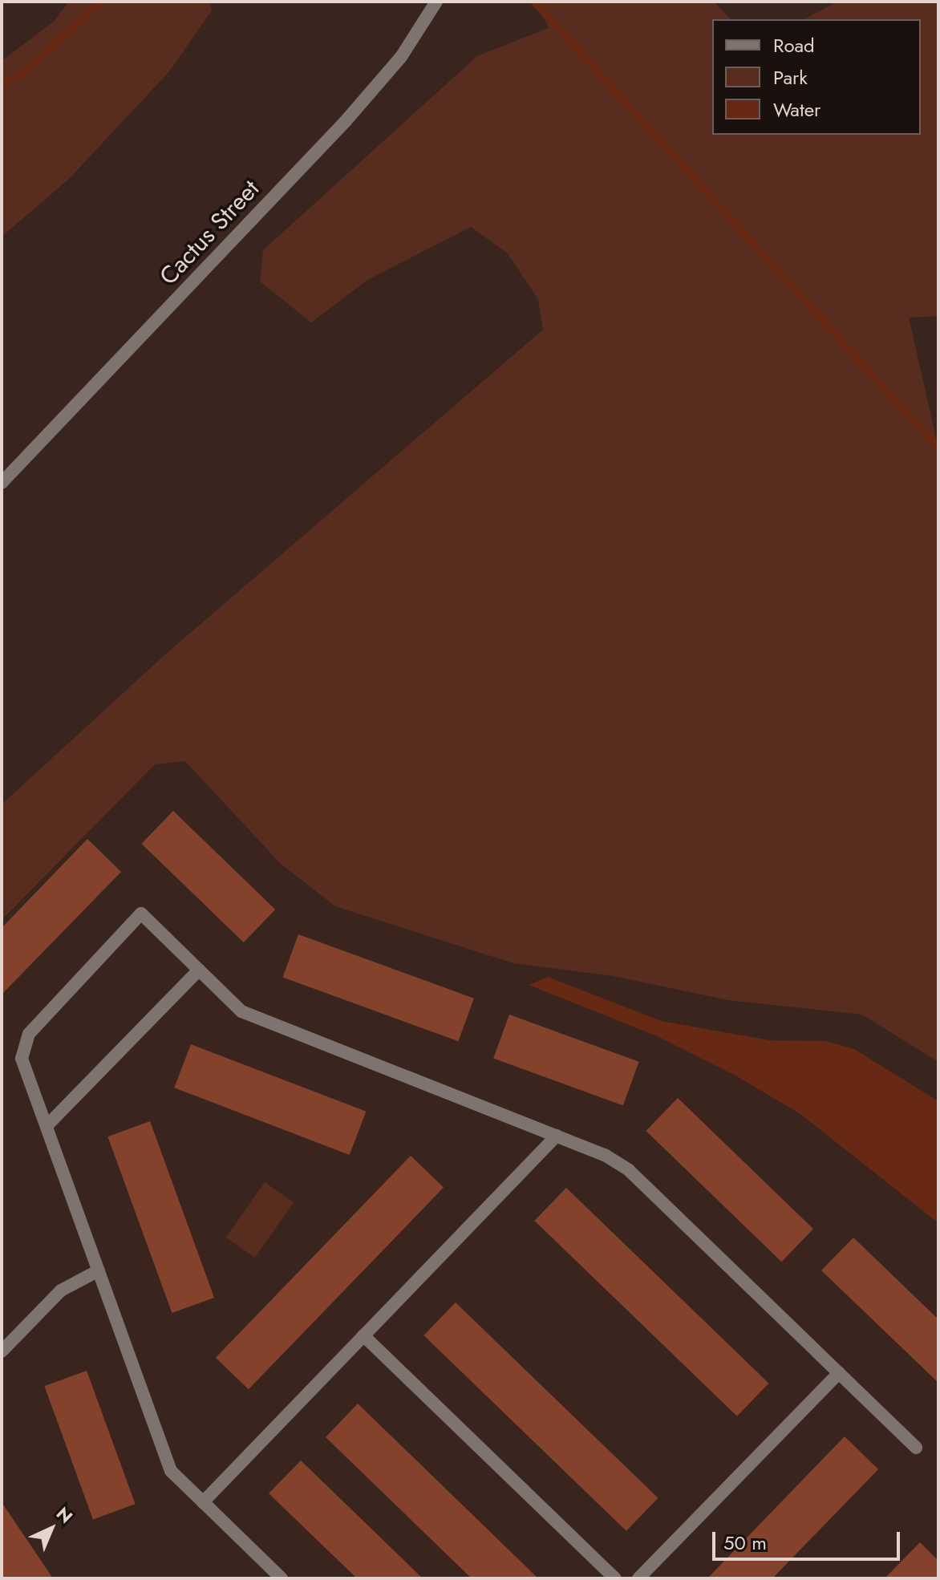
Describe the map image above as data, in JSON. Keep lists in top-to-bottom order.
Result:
{
  "streets": {
    "street": ["Cactus Street"]
  },
  "legend": ["Road", "Park", "Water"],
  "scale_bar": "50 m",
  "north": "top right"
}
